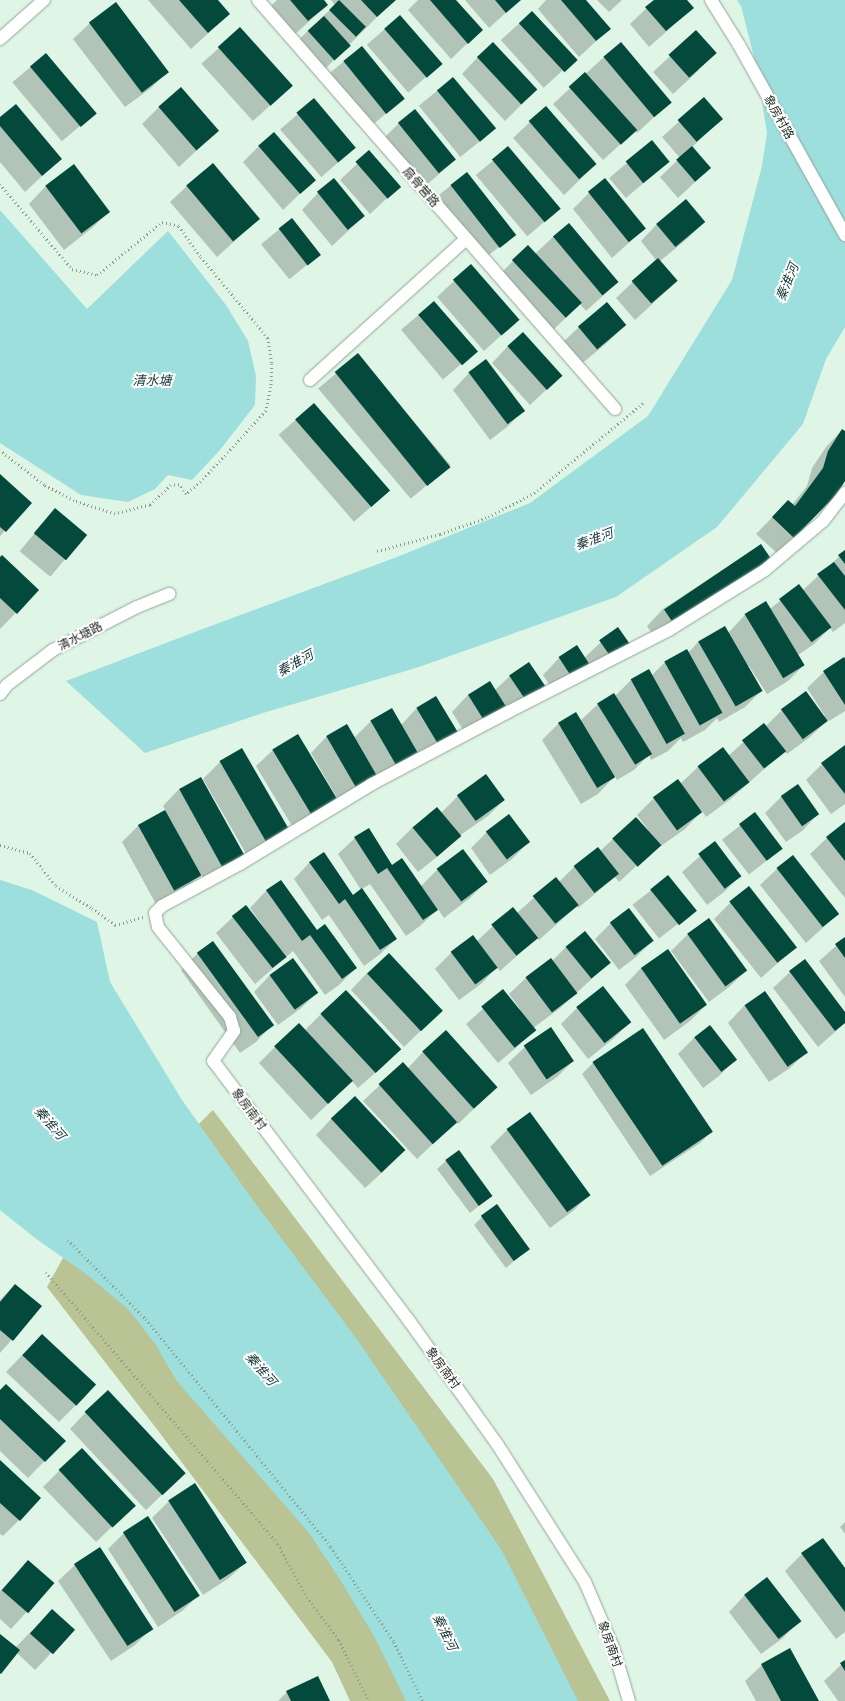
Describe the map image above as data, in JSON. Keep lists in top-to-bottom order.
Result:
{
  "streets": {
    "street": [
      "象房村路",
      "扇骨营路",
      "清水塘路",
      "象房南村"
    ]
  },
  "water": ["秦淮河", "清水塘"]
}
